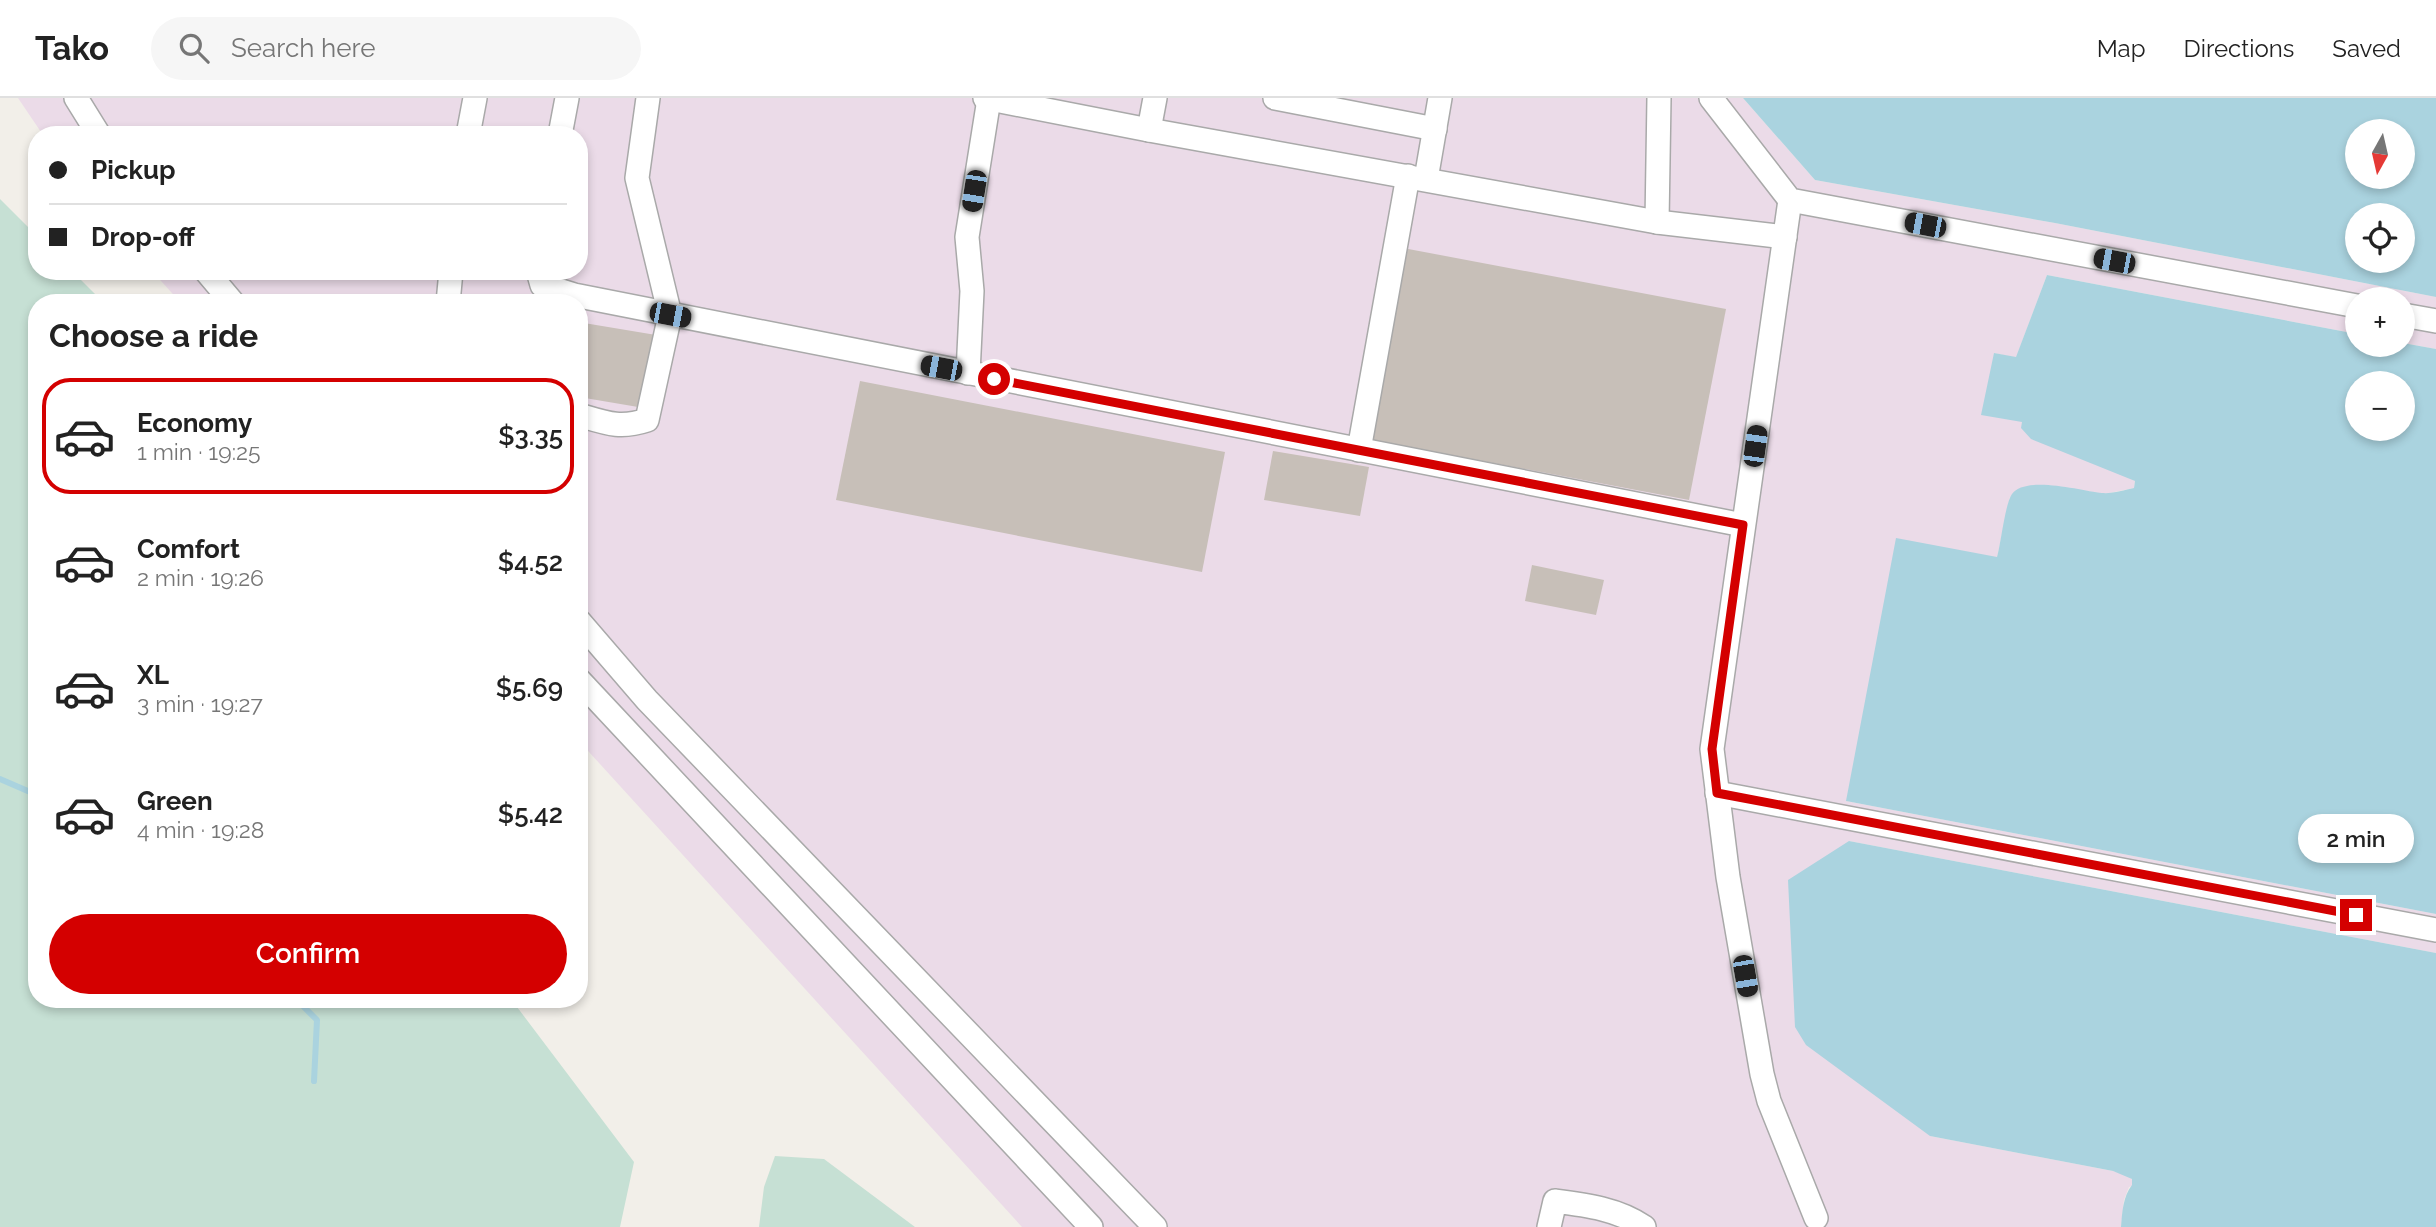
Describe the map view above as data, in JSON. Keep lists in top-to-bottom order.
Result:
{
  "north": "bottom",
  "page": {
    "header": "Tako",
    "search": "Search here",
    "nav": ["Map", "Directions", "Saved"],
    "map_buttons": ["+", "−"],
    "banner": ["Pickup", "Drop-off"],
    "heading": "Choose a ride",
    "list": [
      {
        "name": "Economy",
        "note": "1 min · 19:25",
        "value": "$3.35"
      },
      {
        "name": "Comfort",
        "note": "2 min · 19:26",
        "value": "$4.52"
      },
      {
        "name": "XL",
        "note": "3 min · 19:27",
        "value": "$5.69"
      },
      {
        "name": "Green",
        "note": "4 min · 19:28",
        "value": "$5.42"
      }
    ],
    "bubble": "2 min",
    "buttons": "Confirm"
  }
}
